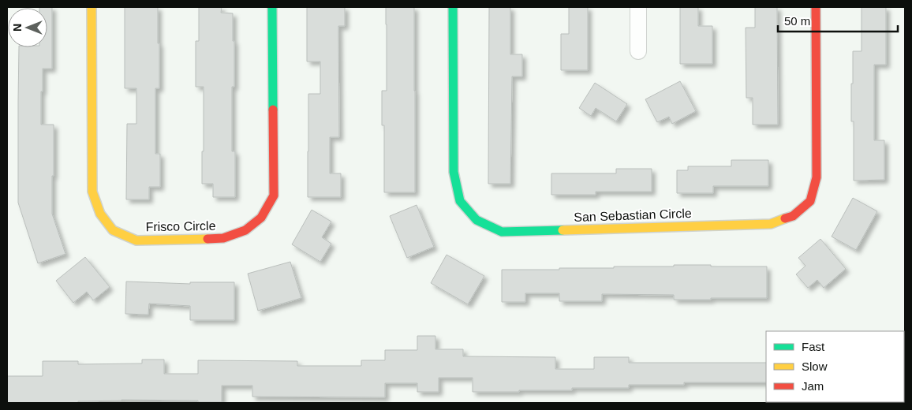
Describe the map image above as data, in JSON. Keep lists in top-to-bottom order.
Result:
{
  "streets": {
    "street": ["San Sebastian Circle", "Frisco Circle"]
  },
  "legend": ["Fast", "Slow", "Jam"],
  "scale_bar": "50 m",
  "north": "left"
}
